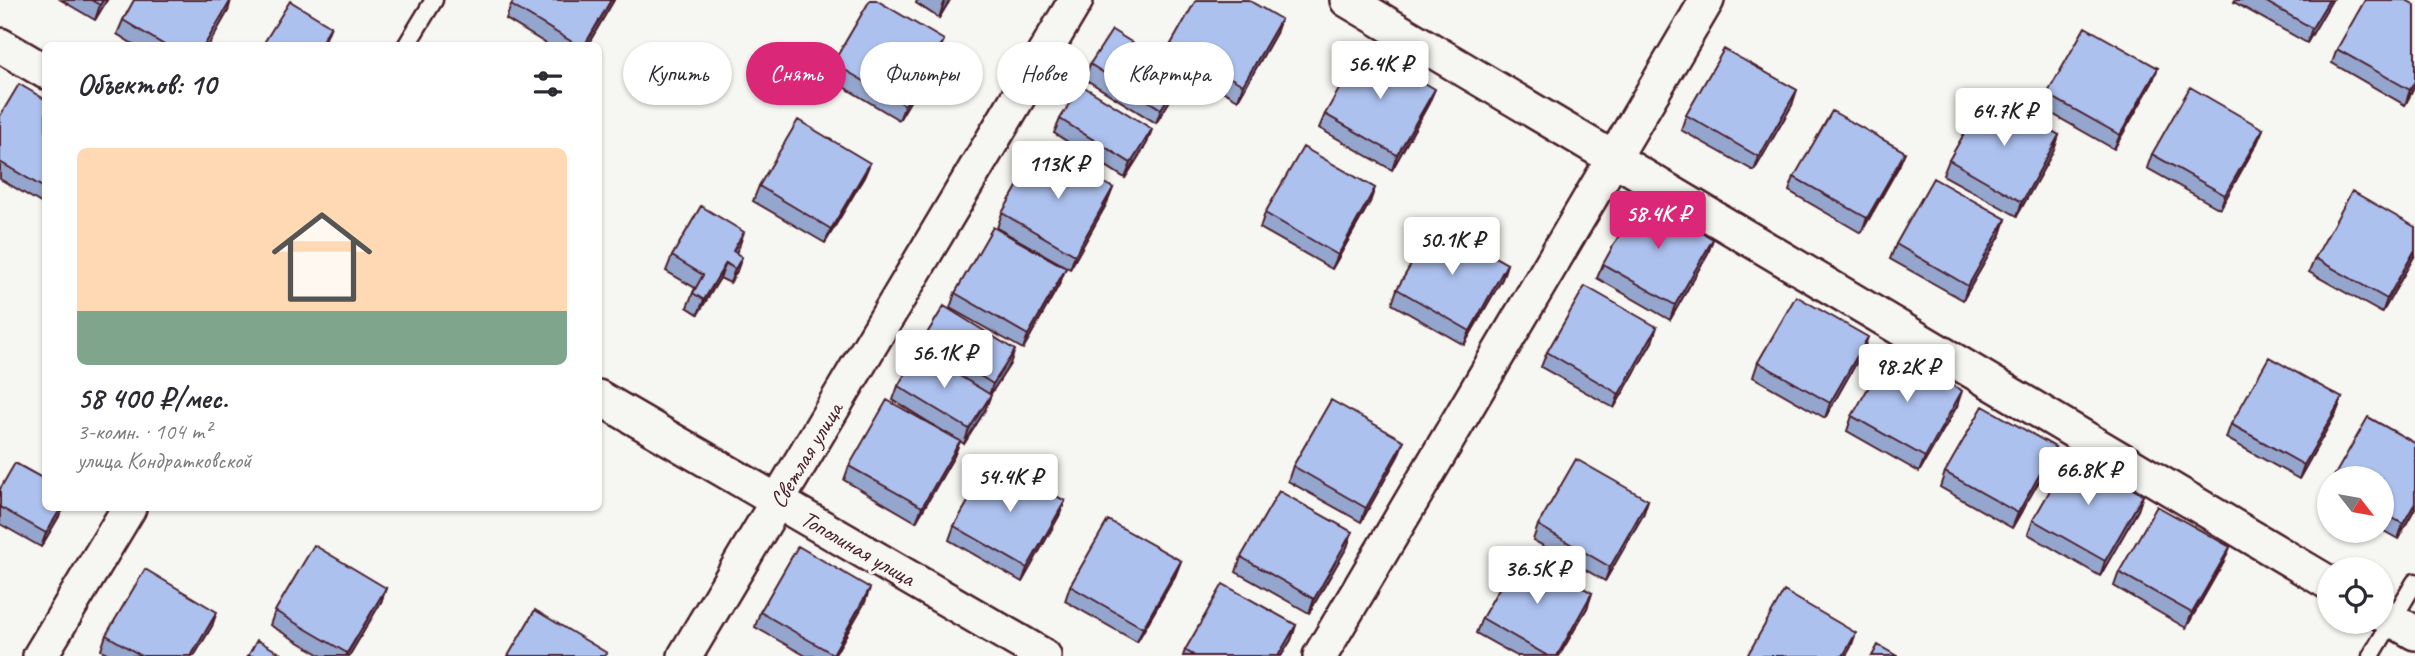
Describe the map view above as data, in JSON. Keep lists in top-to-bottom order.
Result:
{
  "streets": {
    "street": ["Светлая улица", "Тополиная улица"]
  },
  "crossings": [
    ["Светлая улица", "Тополиная улица"]
  ],
  "north": "bottom right",
  "page": {
    "price": [
      "56.4K ₽",
      "64.7K ₽",
      "113K ₽",
      "58.4K ₽",
      "50.1K ₽",
      "56.1K ₽",
      "98.2K ₽",
      "66.8K ₽",
      "54.4K ₽",
      "36.5K ₽"
    ],
    "chip": [
      "Купить",
      "Снять",
      "Фильтры",
      "Новое",
      "Квартира"
    ],
    "heading": "Объектов: 10",
    "list": [
      {
        "name": "58 400 ₽/мес.",
        "note": "3-комн. · 104 m² · улица Кондратковской"
      }
    ]
  }
}
